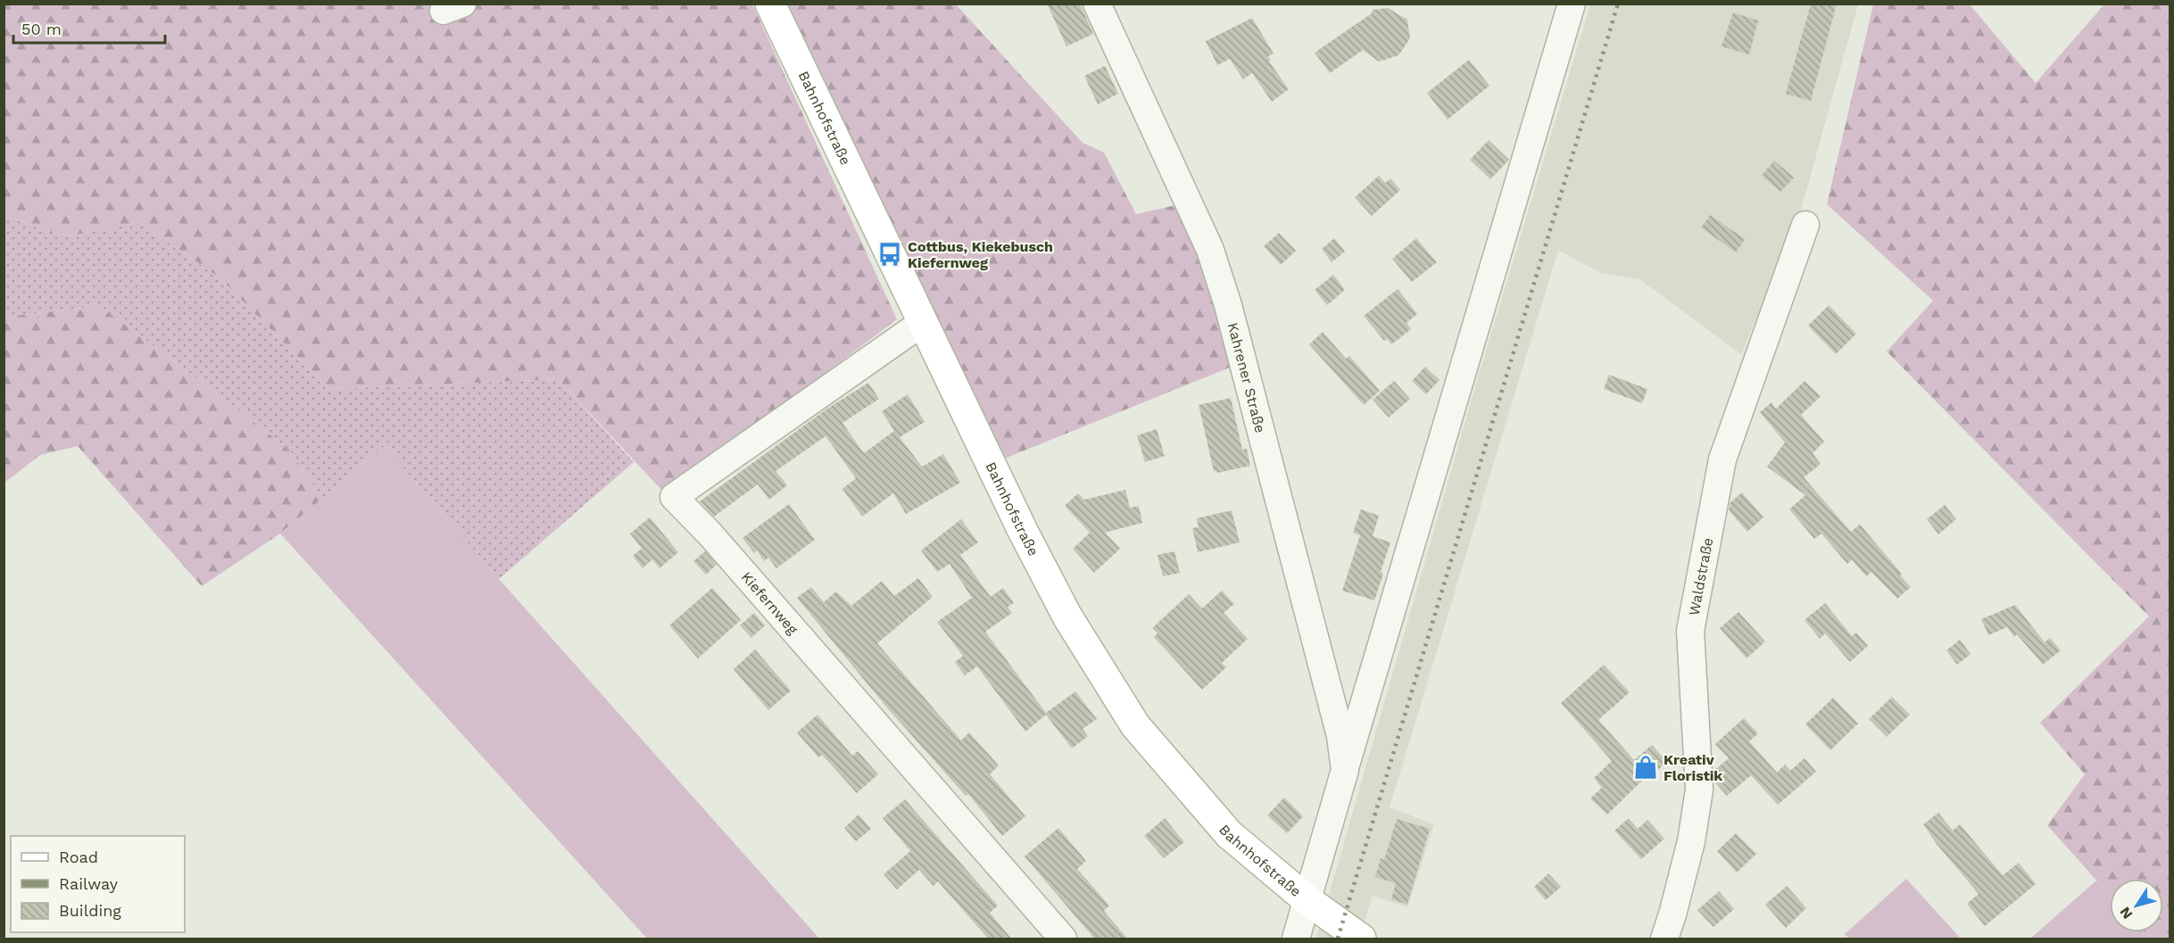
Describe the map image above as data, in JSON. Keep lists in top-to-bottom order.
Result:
{
  "streets": {
    "main road": ["Bahnhofstraße"],
    "street": ["Kahrener Straße", "Waldstraße", "Kiefernweg"]
  },
  "crossings": [
    ["Bahnhofstraße", "Kahrener Straße"],
    ["Bahnhofstraße", "Kiefernweg"]
  ],
  "places": {
    "bus stop": ["Cottbus, Kiekebusch Kiefernweg"],
    "shop": ["Kreativ Floristik"]
  },
  "legend": ["Road", "Railway", "Building"],
  "scale_bar": "50 m",
  "north": "bottom left"
}
